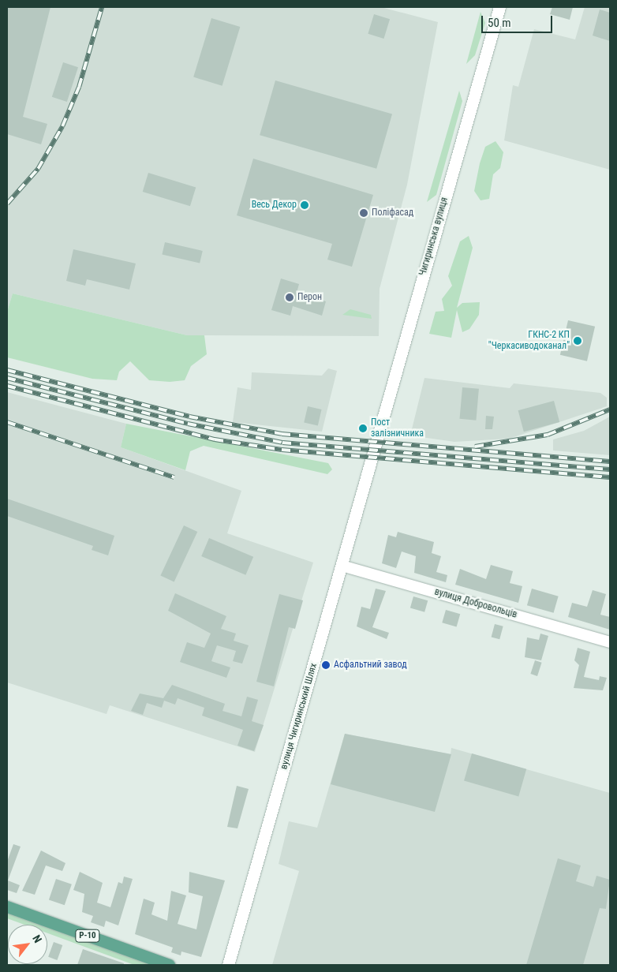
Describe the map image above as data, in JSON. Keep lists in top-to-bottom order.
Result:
{
  "streets": {
    "main road": ["Чигиринська вулиця", "вулиця Чигиринський Шлях", "Р-10"],
    "street": ["вулиця Добровольців"]
  },
  "crossings": [
    ["Чигиринська вулиця", "вулиця Чигиринський Шлях"],
    ["вулиця Добровольців", "вулиця Чигиринський Шлях"]
  ],
  "places": [
    "Весь Декор",
    "Поліфасад",
    "Перон",
    "ГКНС-2 КП \"Черкасиводоканал\"",
    "Пост залізничника",
    "Асфальтний завод"
  ],
  "scale_bar": "50 m",
  "north": "top right"
}
